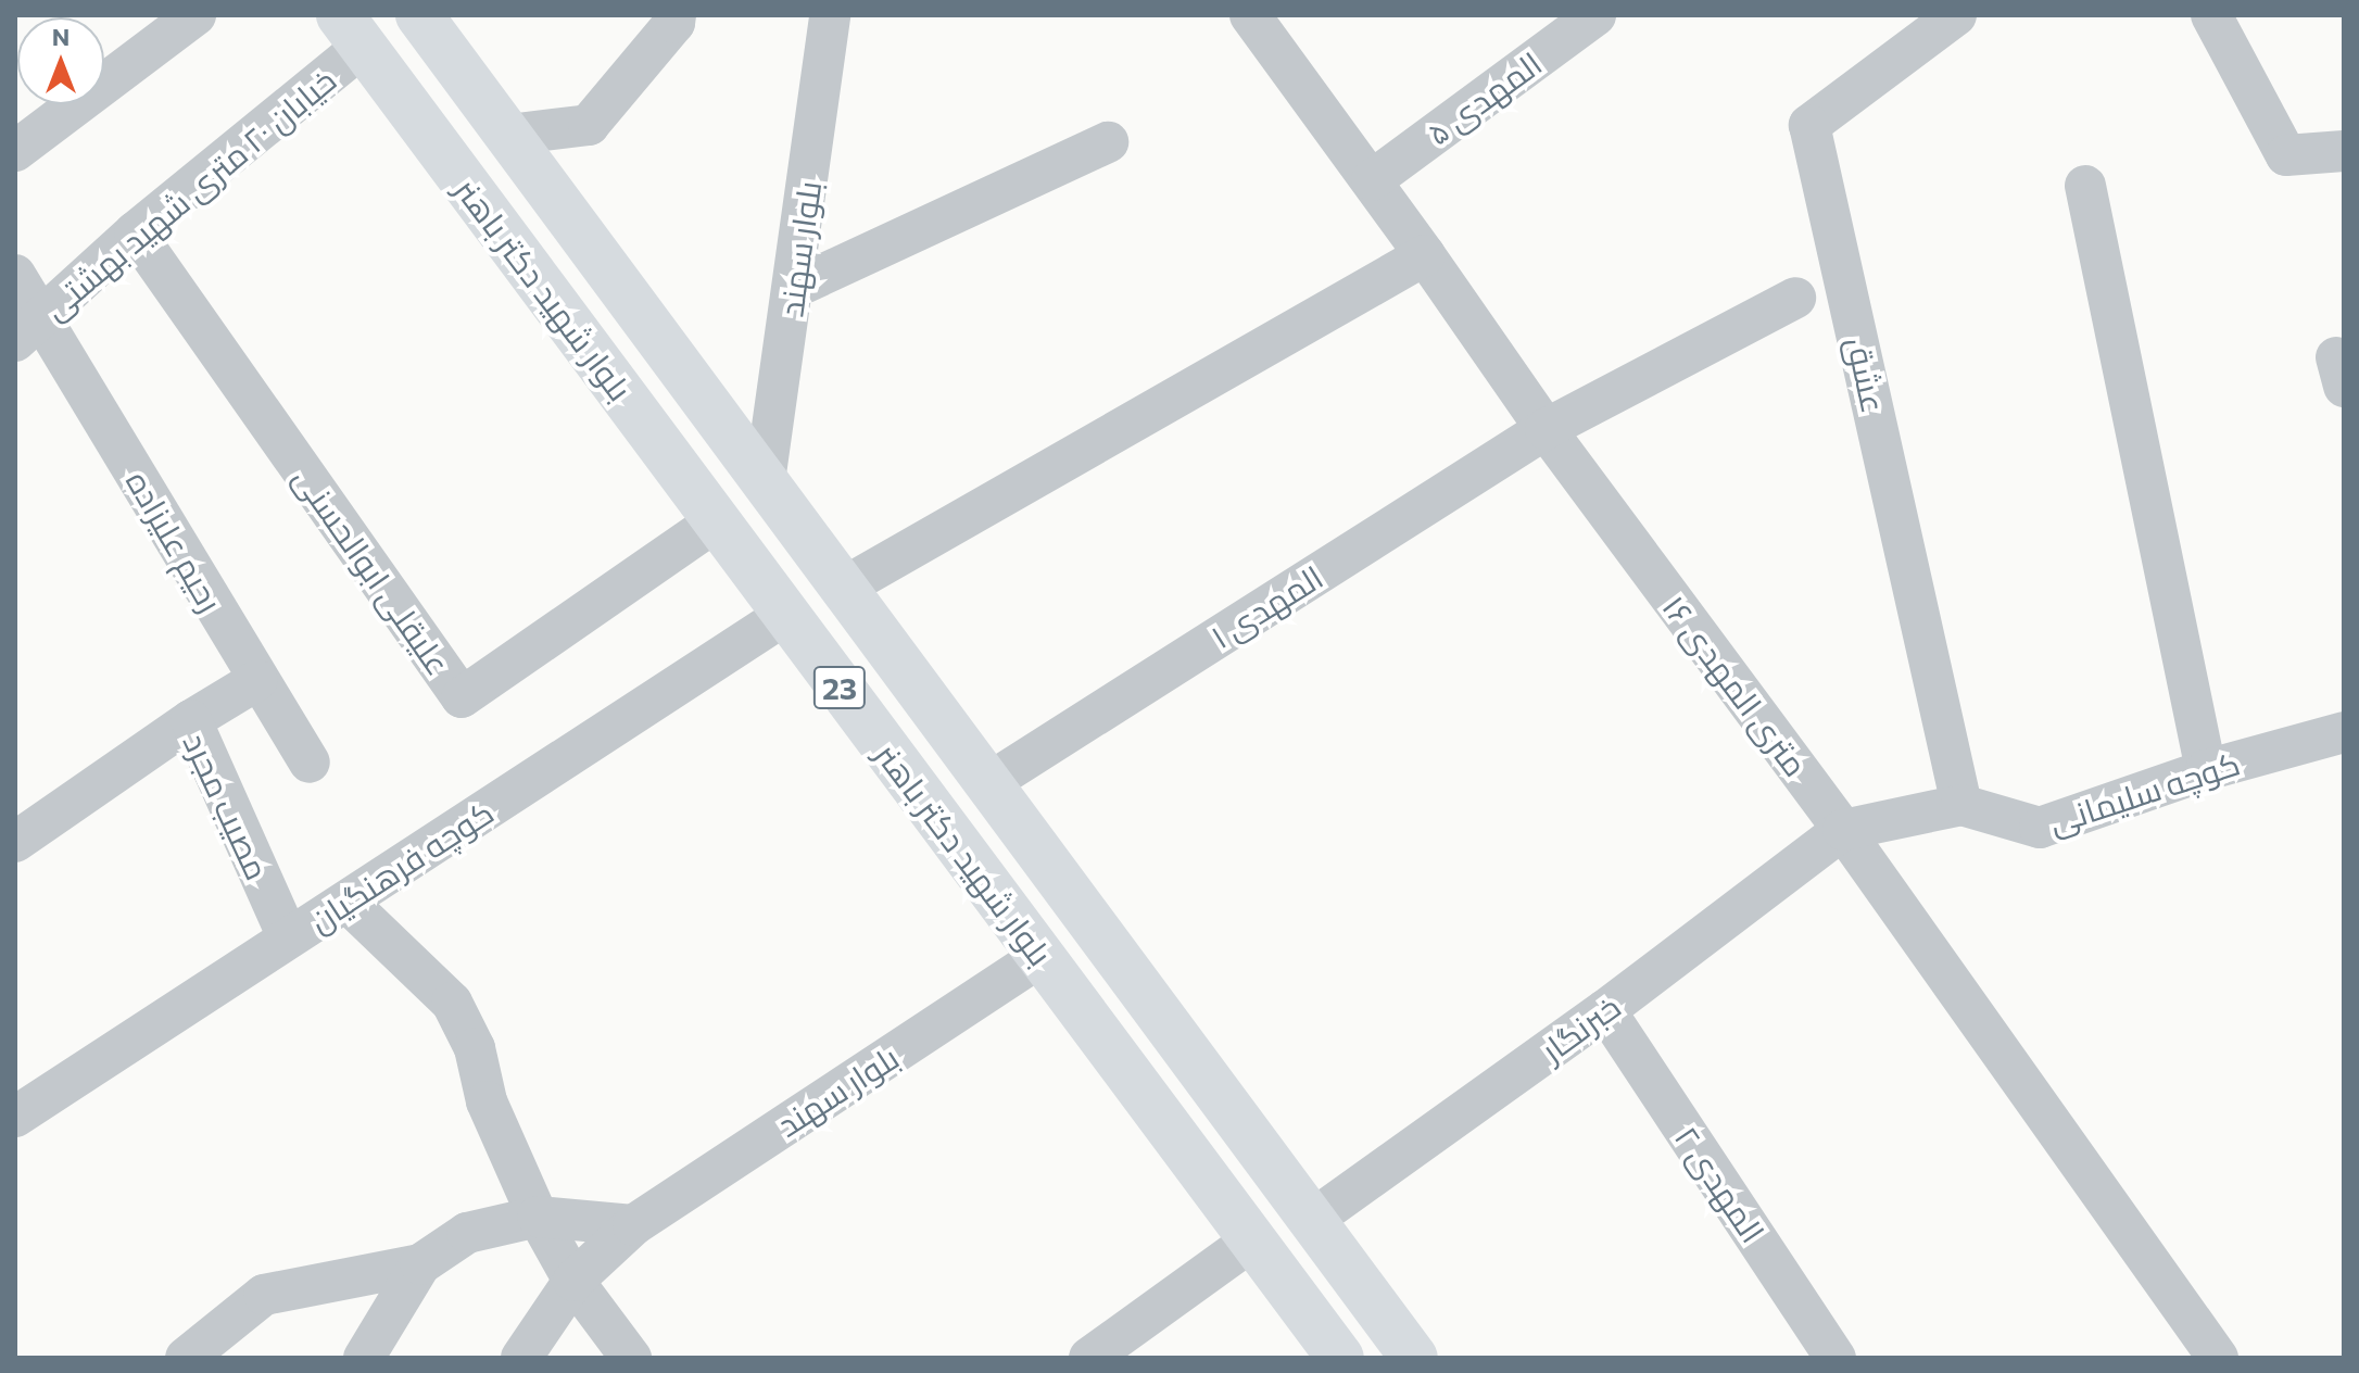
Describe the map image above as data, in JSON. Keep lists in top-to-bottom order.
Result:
{
  "streets": {
    "main road": ["بلوار شهید دکتر باهنر", "23"],
    "street": [
      "المهدی ۵",
      "خیابان ۲۰ متری شهید بهشتی",
      "بلوار سهند",
      "عشق",
      "رحیم علیزاده",
      "علیقلی ابوالحسنی",
      "المهدی ۱",
      "۱۶ متری المهدی",
      "کوچه سلیمانی",
      "مصیب مجرد",
      "کوچه فرهنگیان",
      "خبرنگار",
      "المهدی ۲"
    ]
  },
  "crossings": [
    ["المهدی ۵", "۱۶ متری المهدی"],
    ["خیابان ۲۰ متری شهید بهشتی", "بلوار شهید دکتر باهنر"],
    ["خیابان ۲۰ متری شهید بهشتی", "رحیم علیزاده"],
    ["خیابان ۲۰ متری شهید بهشتی", "علیقلی ابوالحسنی"],
    ["بلوار سهند", "بلوار شهید دکتر باهنر"],
    ["بلوار شهید دکتر باهنر", "علیقلی ابوالحسنی"],
    ["بلوار شهید دکتر باهنر", "المهدی ۱"],
    ["بلوار شهید دکتر باهنر", "کوچه فرهنگیان"],
    ["بلوار شهید دکتر باهنر", "خبرنگار"],
    ["عشق", "کوچه سلیمانی"],
    ["المهدی ۱", "۱۶ متری المهدی"],
    ["۱۶ متری المهدی", "کوچه سلیمانی"],
    ["۱۶ متری المهدی", "خبرنگار"],
    ["کوچه سلیمانی", "خبرنگار"],
    ["مصیب مجرد", "کوچه فرهنگیان"],
    ["خبرنگار", "المهدی ۲"]
  ],
  "north": "top"
}
